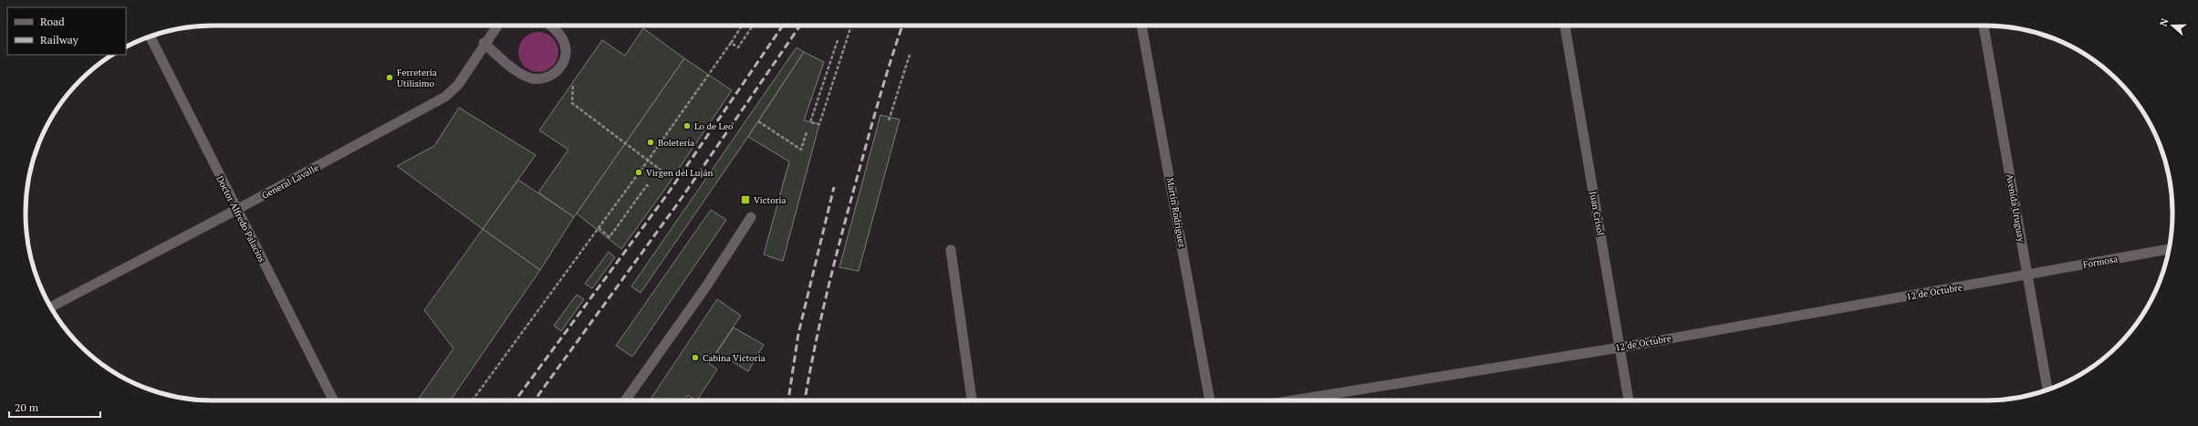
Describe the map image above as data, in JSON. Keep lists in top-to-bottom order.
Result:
{
  "streets": {
    "street": [
      "General Lavalle",
      "Avenida Uruguay",
      "Martín Rodríguez",
      "Juan Crisol",
      "Doctor Alfredo Palacios",
      "Formosa",
      "12 de Octubre"
    ]
  },
  "crossings": [
    ["General Lavalle", "Doctor Alfredo Palacios"],
    ["Avenida Uruguay", "Formosa"],
    ["Avenida Uruguay", "12 de Octubre"],
    ["Juan Crisol", "12 de Octubre"],
    ["Formosa", "12 de Octubre"]
  ],
  "places": {
    "other": [
      "Ferreteria Utilisimo",
      "Lo de Leo",
      "Boletería",
      "Virgen del Luján",
      "Cabina Victoria"
    ],
    "transit": ["Victoria"]
  },
  "legend": ["Road", "Railway"],
  "scale_bar": "20 m",
  "north": "left"
}
